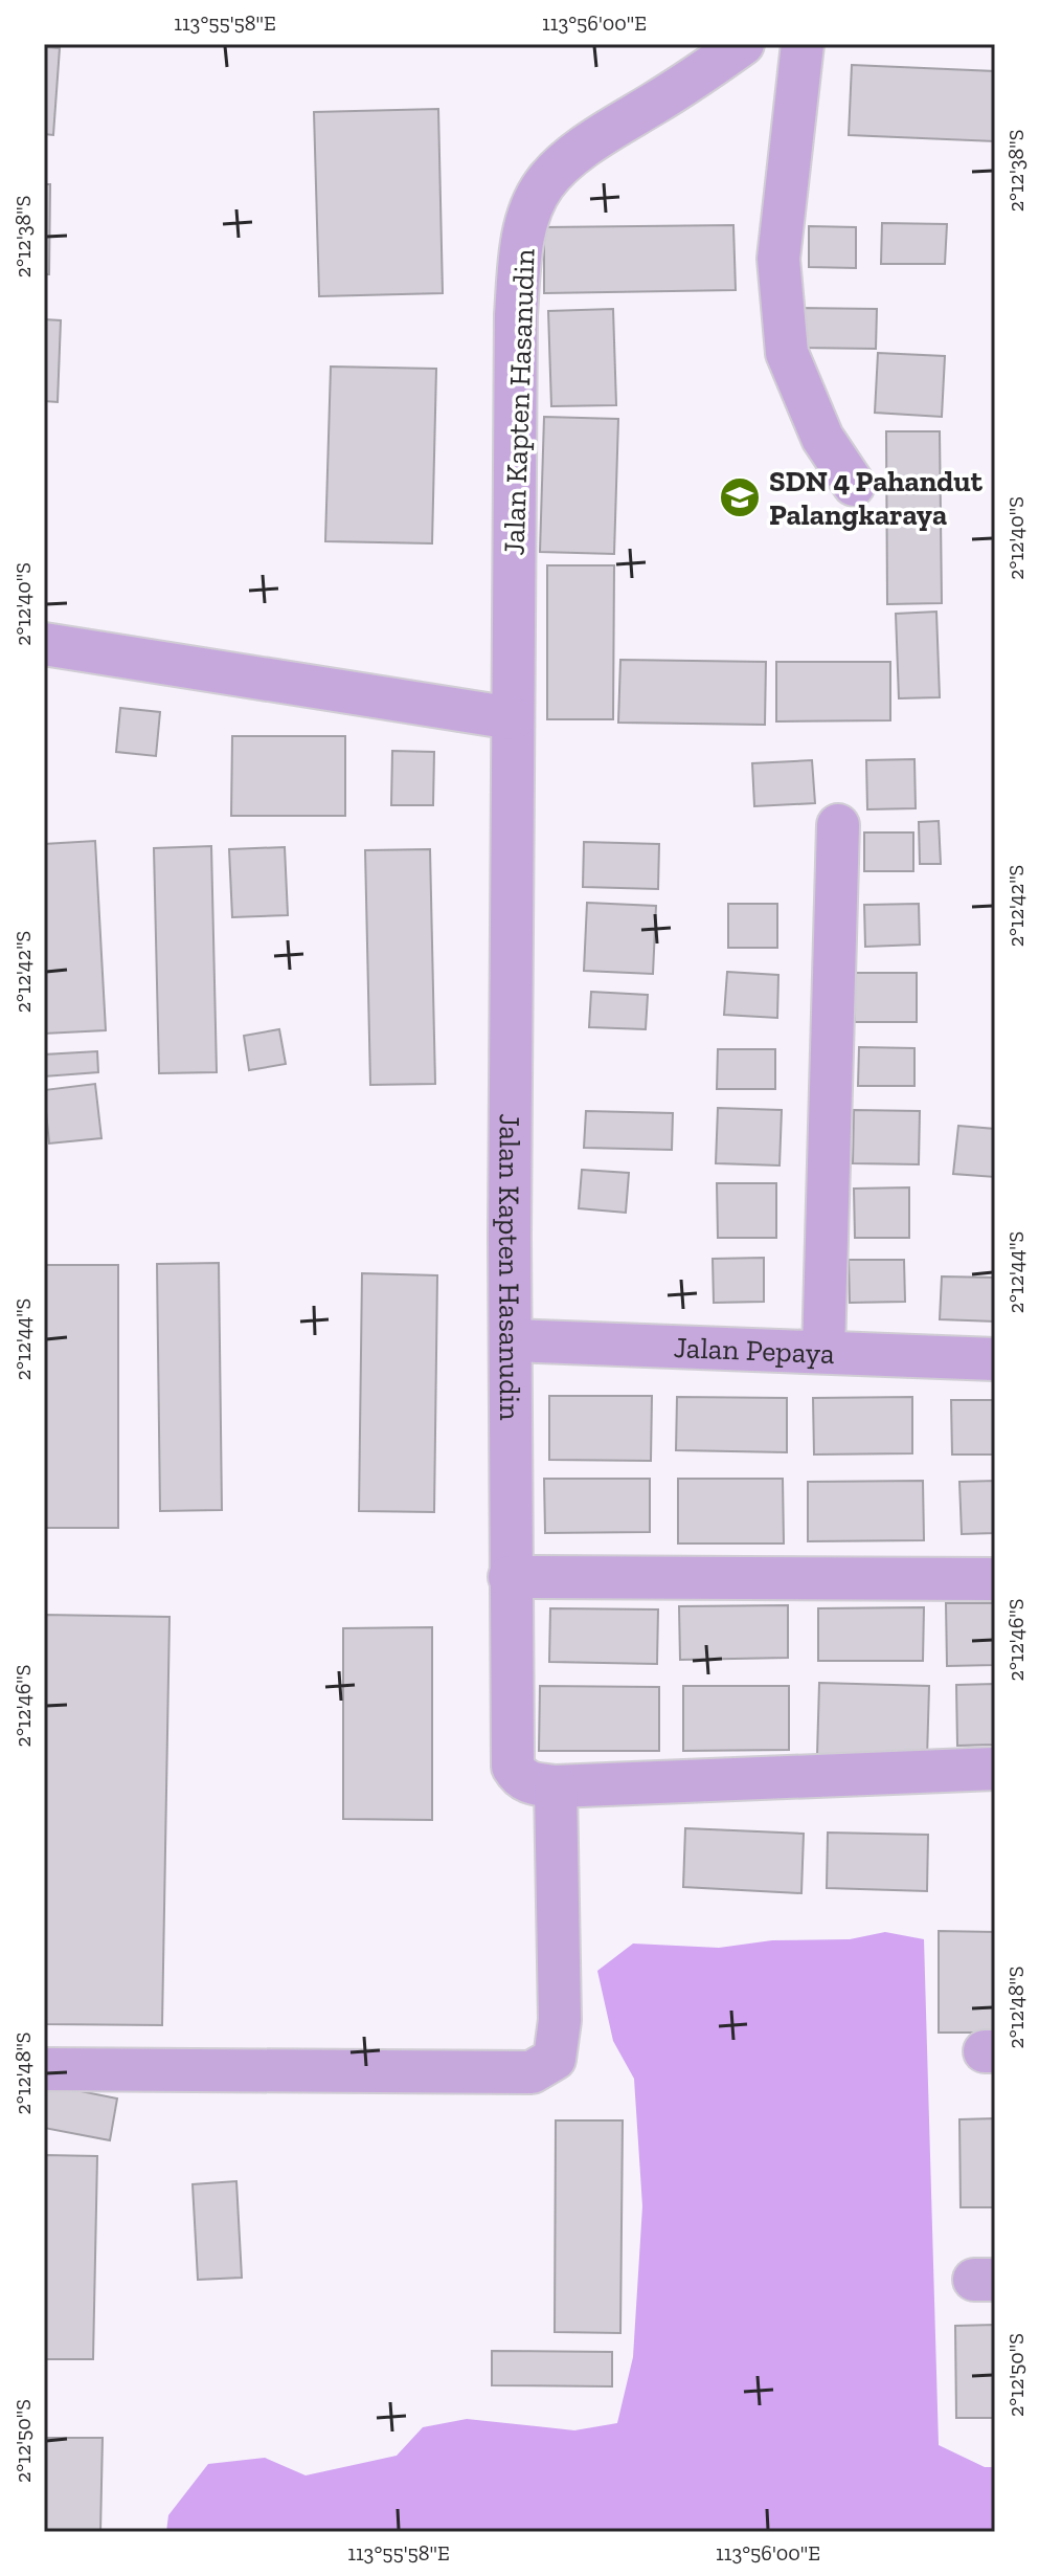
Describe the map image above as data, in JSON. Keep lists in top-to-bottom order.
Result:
{
  "streets": {
    "street": ["Jalan Kapten Hasanudin", "Jalan Pepaya"]
  },
  "crossings": [
    ["Jalan Kapten Hasanudin", "Jalan Pepaya"]
  ],
  "places": {
    "school or university": ["SDN 4 Pahandut Palangkaraya"]
  },
  "coordinates": [
    "113°55'58\"E",
    "113°56'00\"E",
    "2°12'38\"S",
    "2°12'40\"S",
    "2°12'42\"S",
    "2°12'44\"S",
    "2°12'46\"S",
    "2°12'48\"S",
    "2°12'50\"S"
  ]
}
